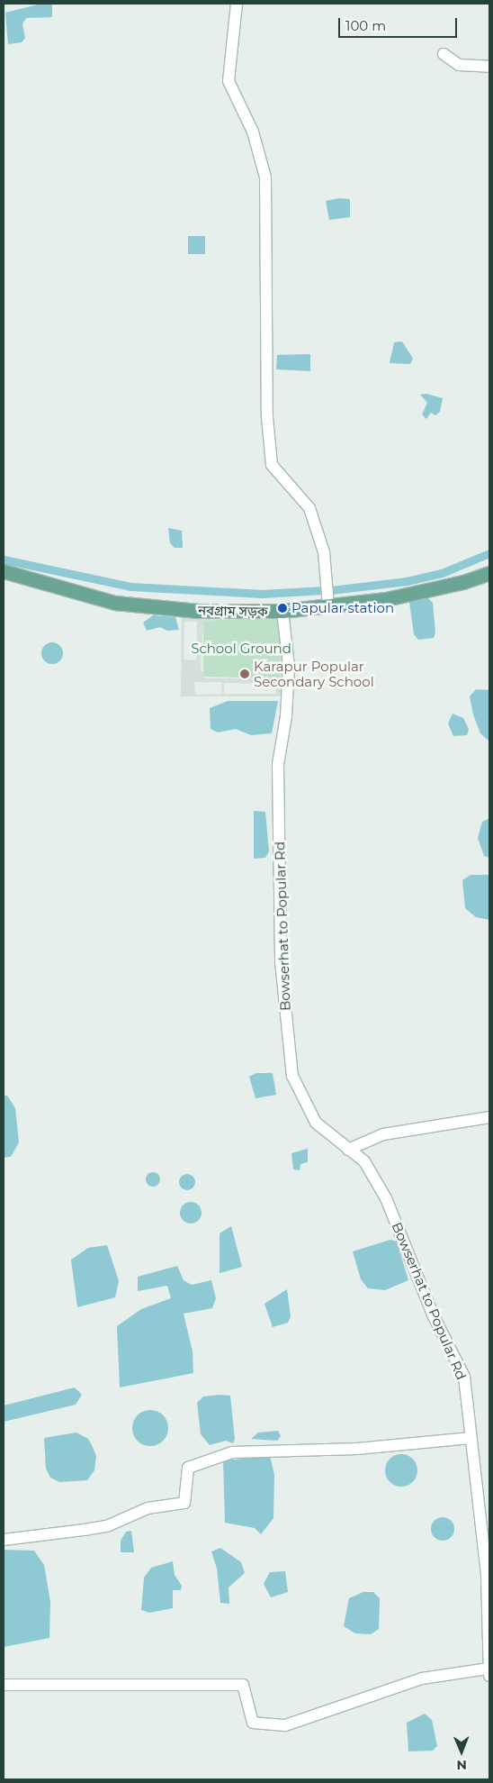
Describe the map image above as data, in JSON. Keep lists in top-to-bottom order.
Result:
{
  "streets": {
    "main road": ["নবগ্রাম সড়ক"],
    "street": ["Bowserhat to Popular Rd"]
  },
  "crossings": [
    ["নবগ্রাম সড়ক", "Bowserhat to Popular Rd"]
  ],
  "parks": ["School Ground"],
  "places": ["Papular station", "Karapur Popular Secondary School"],
  "scale_bar": "100 m",
  "north": "bottom"
}
